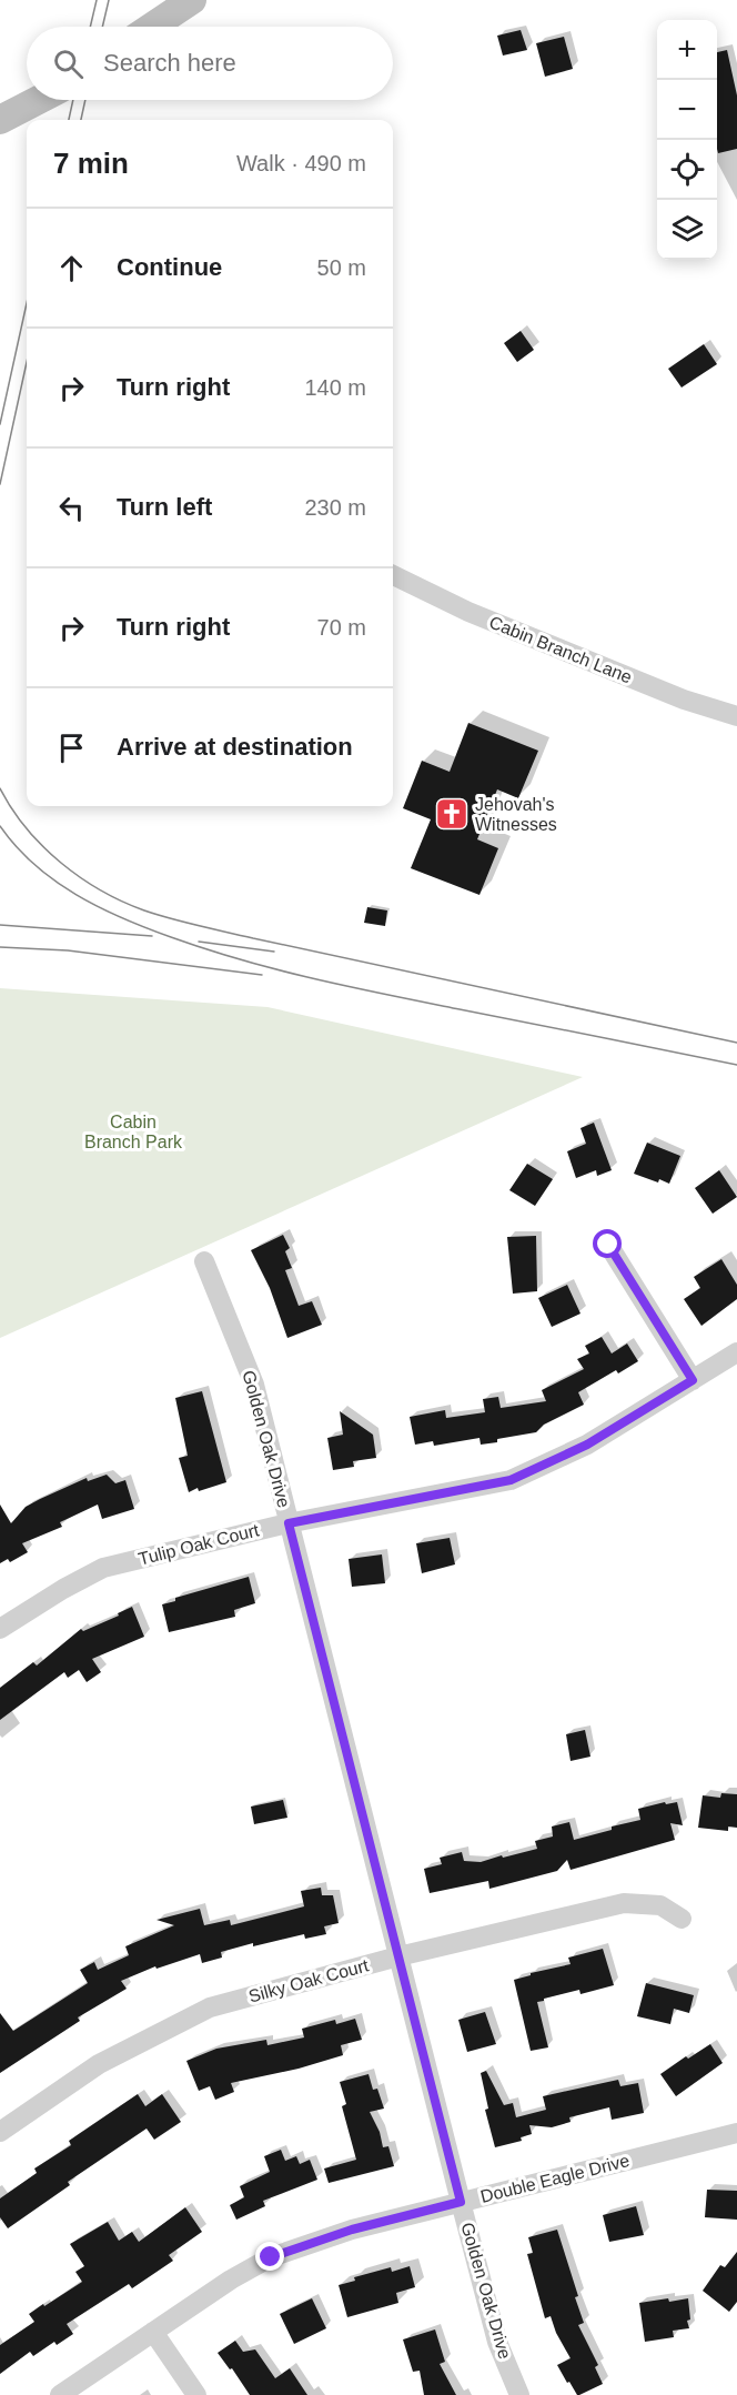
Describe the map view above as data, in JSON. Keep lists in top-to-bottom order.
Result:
{
  "streets": {
    "street": [
      "Cabin Branch Lane",
      "Golden Oak Drive",
      "Tulip Oak Court",
      "Silky Oak Court",
      "Double Eagle Drive"
    ]
  },
  "crossings": [
    ["Golden Oak Drive", "Tulip Oak Court"],
    ["Golden Oak Drive", "Silky Oak Court"],
    ["Golden Oak Drive", "Double Eagle Drive"]
  ],
  "parks": ["Cabin Branch Park"],
  "places": {
    "church": ["Jehovah's Witnesses"]
  },
  "page": {
    "map_buttons": ["+", "−"],
    "search": "Search here",
    "heading": ["7 min", "Walk · 490 m"],
    "list": [
      ["Continue", "50 m"],
      ["Turn right", "140 m"],
      ["Turn left", "230 m"],
      ["Turn right", "70 m"],
      "Arrive at destination"
    ]
  }
}
